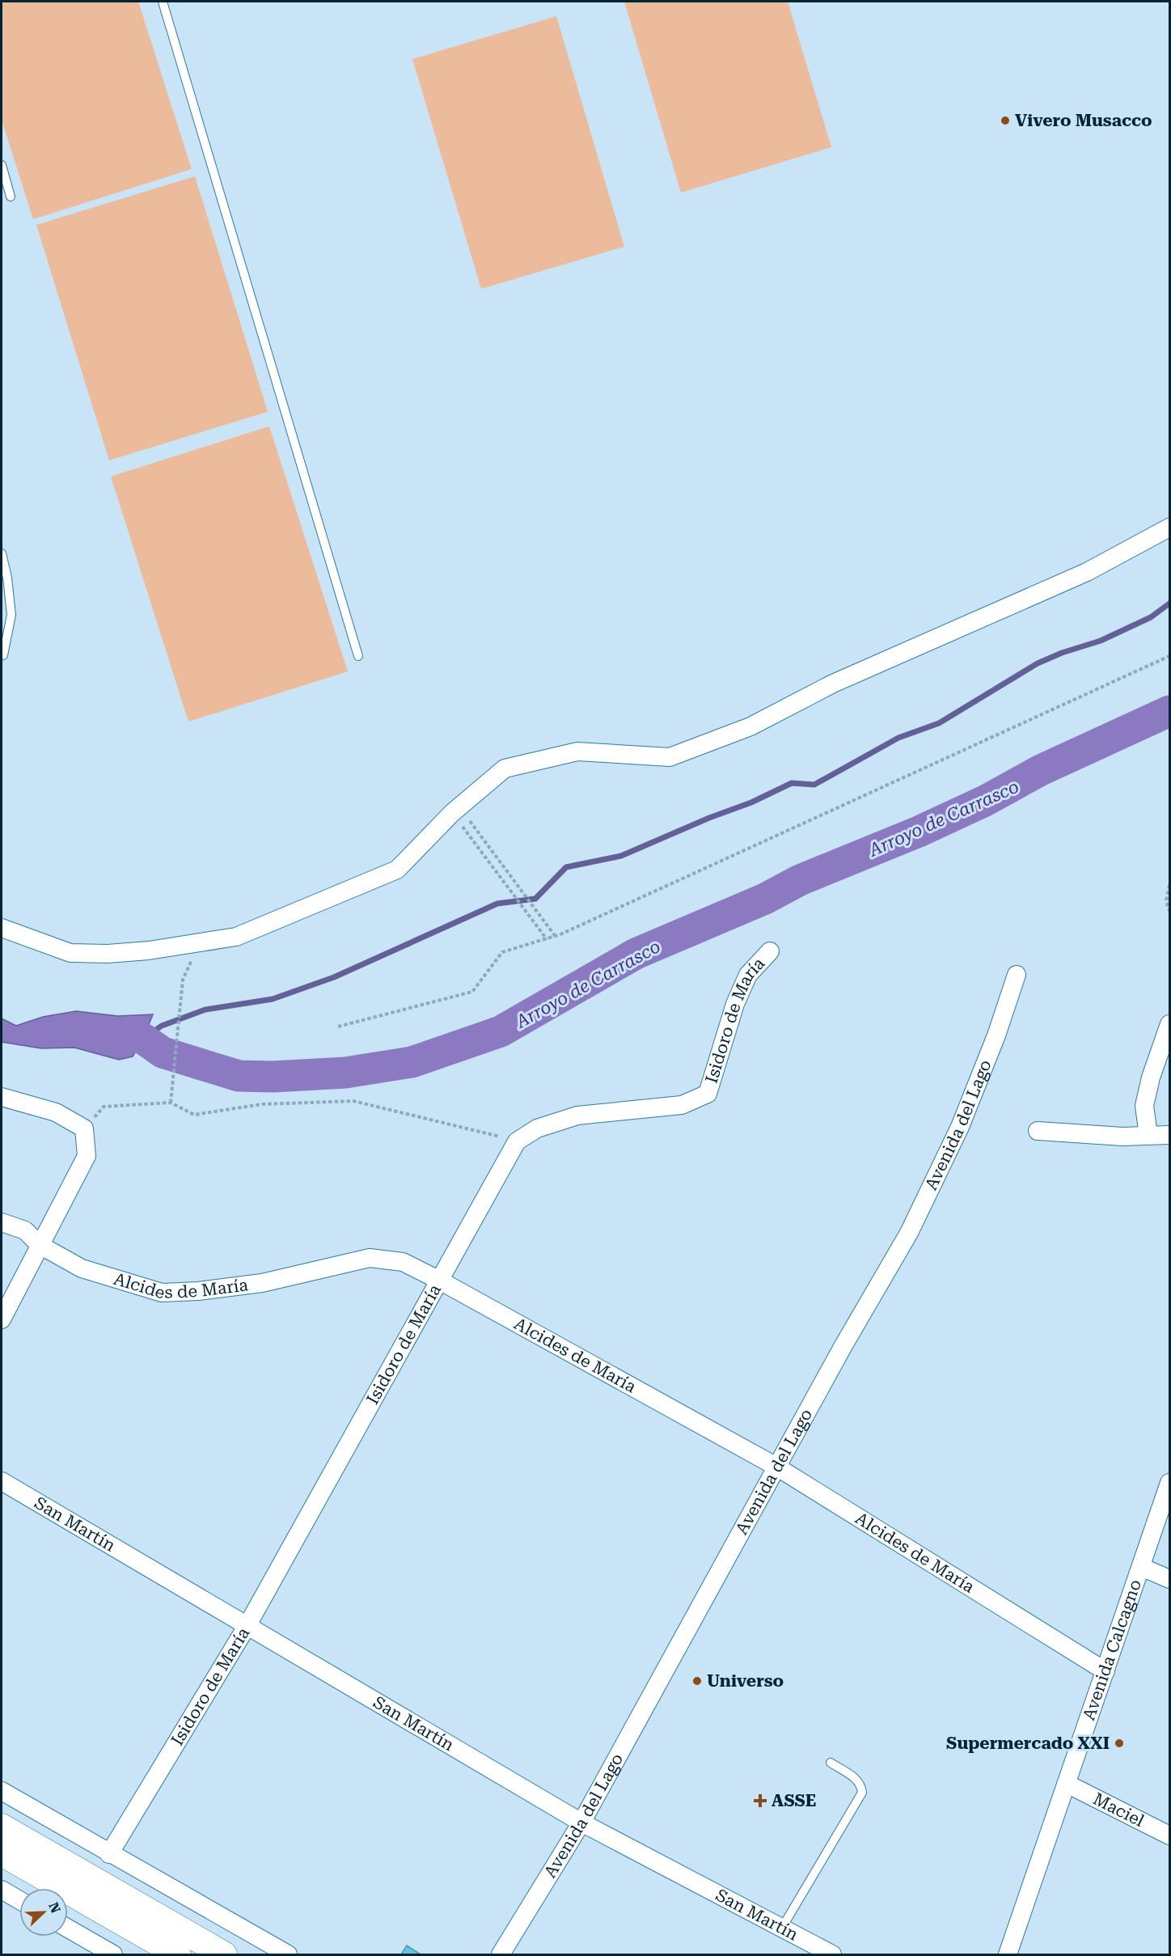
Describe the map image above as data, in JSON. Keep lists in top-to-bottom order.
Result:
{
  "streets": {
    "street": [
      "Isidoro de María",
      "Avenida del Lago",
      "Alcides de María",
      "San Martín",
      "Avenida Calcagno",
      "Maciel"
    ]
  },
  "crossings": [
    ["Isidoro de María", "Alcides de María"],
    ["Isidoro de María", "San Martín"],
    ["Avenida del Lago", "Alcides de María"],
    ["Avenida del Lago", "San Martín"],
    ["Alcides de María", "Avenida Calcagno"],
    ["Avenida Calcagno", "Maciel"]
  ],
  "water": ["Arroyo de Carrasco"],
  "places": {
    "other": ["Vivero Musacco", "Universo", "Supermercado XXI"],
    "health": ["ASSE"]
  },
  "north": "top right"
}
